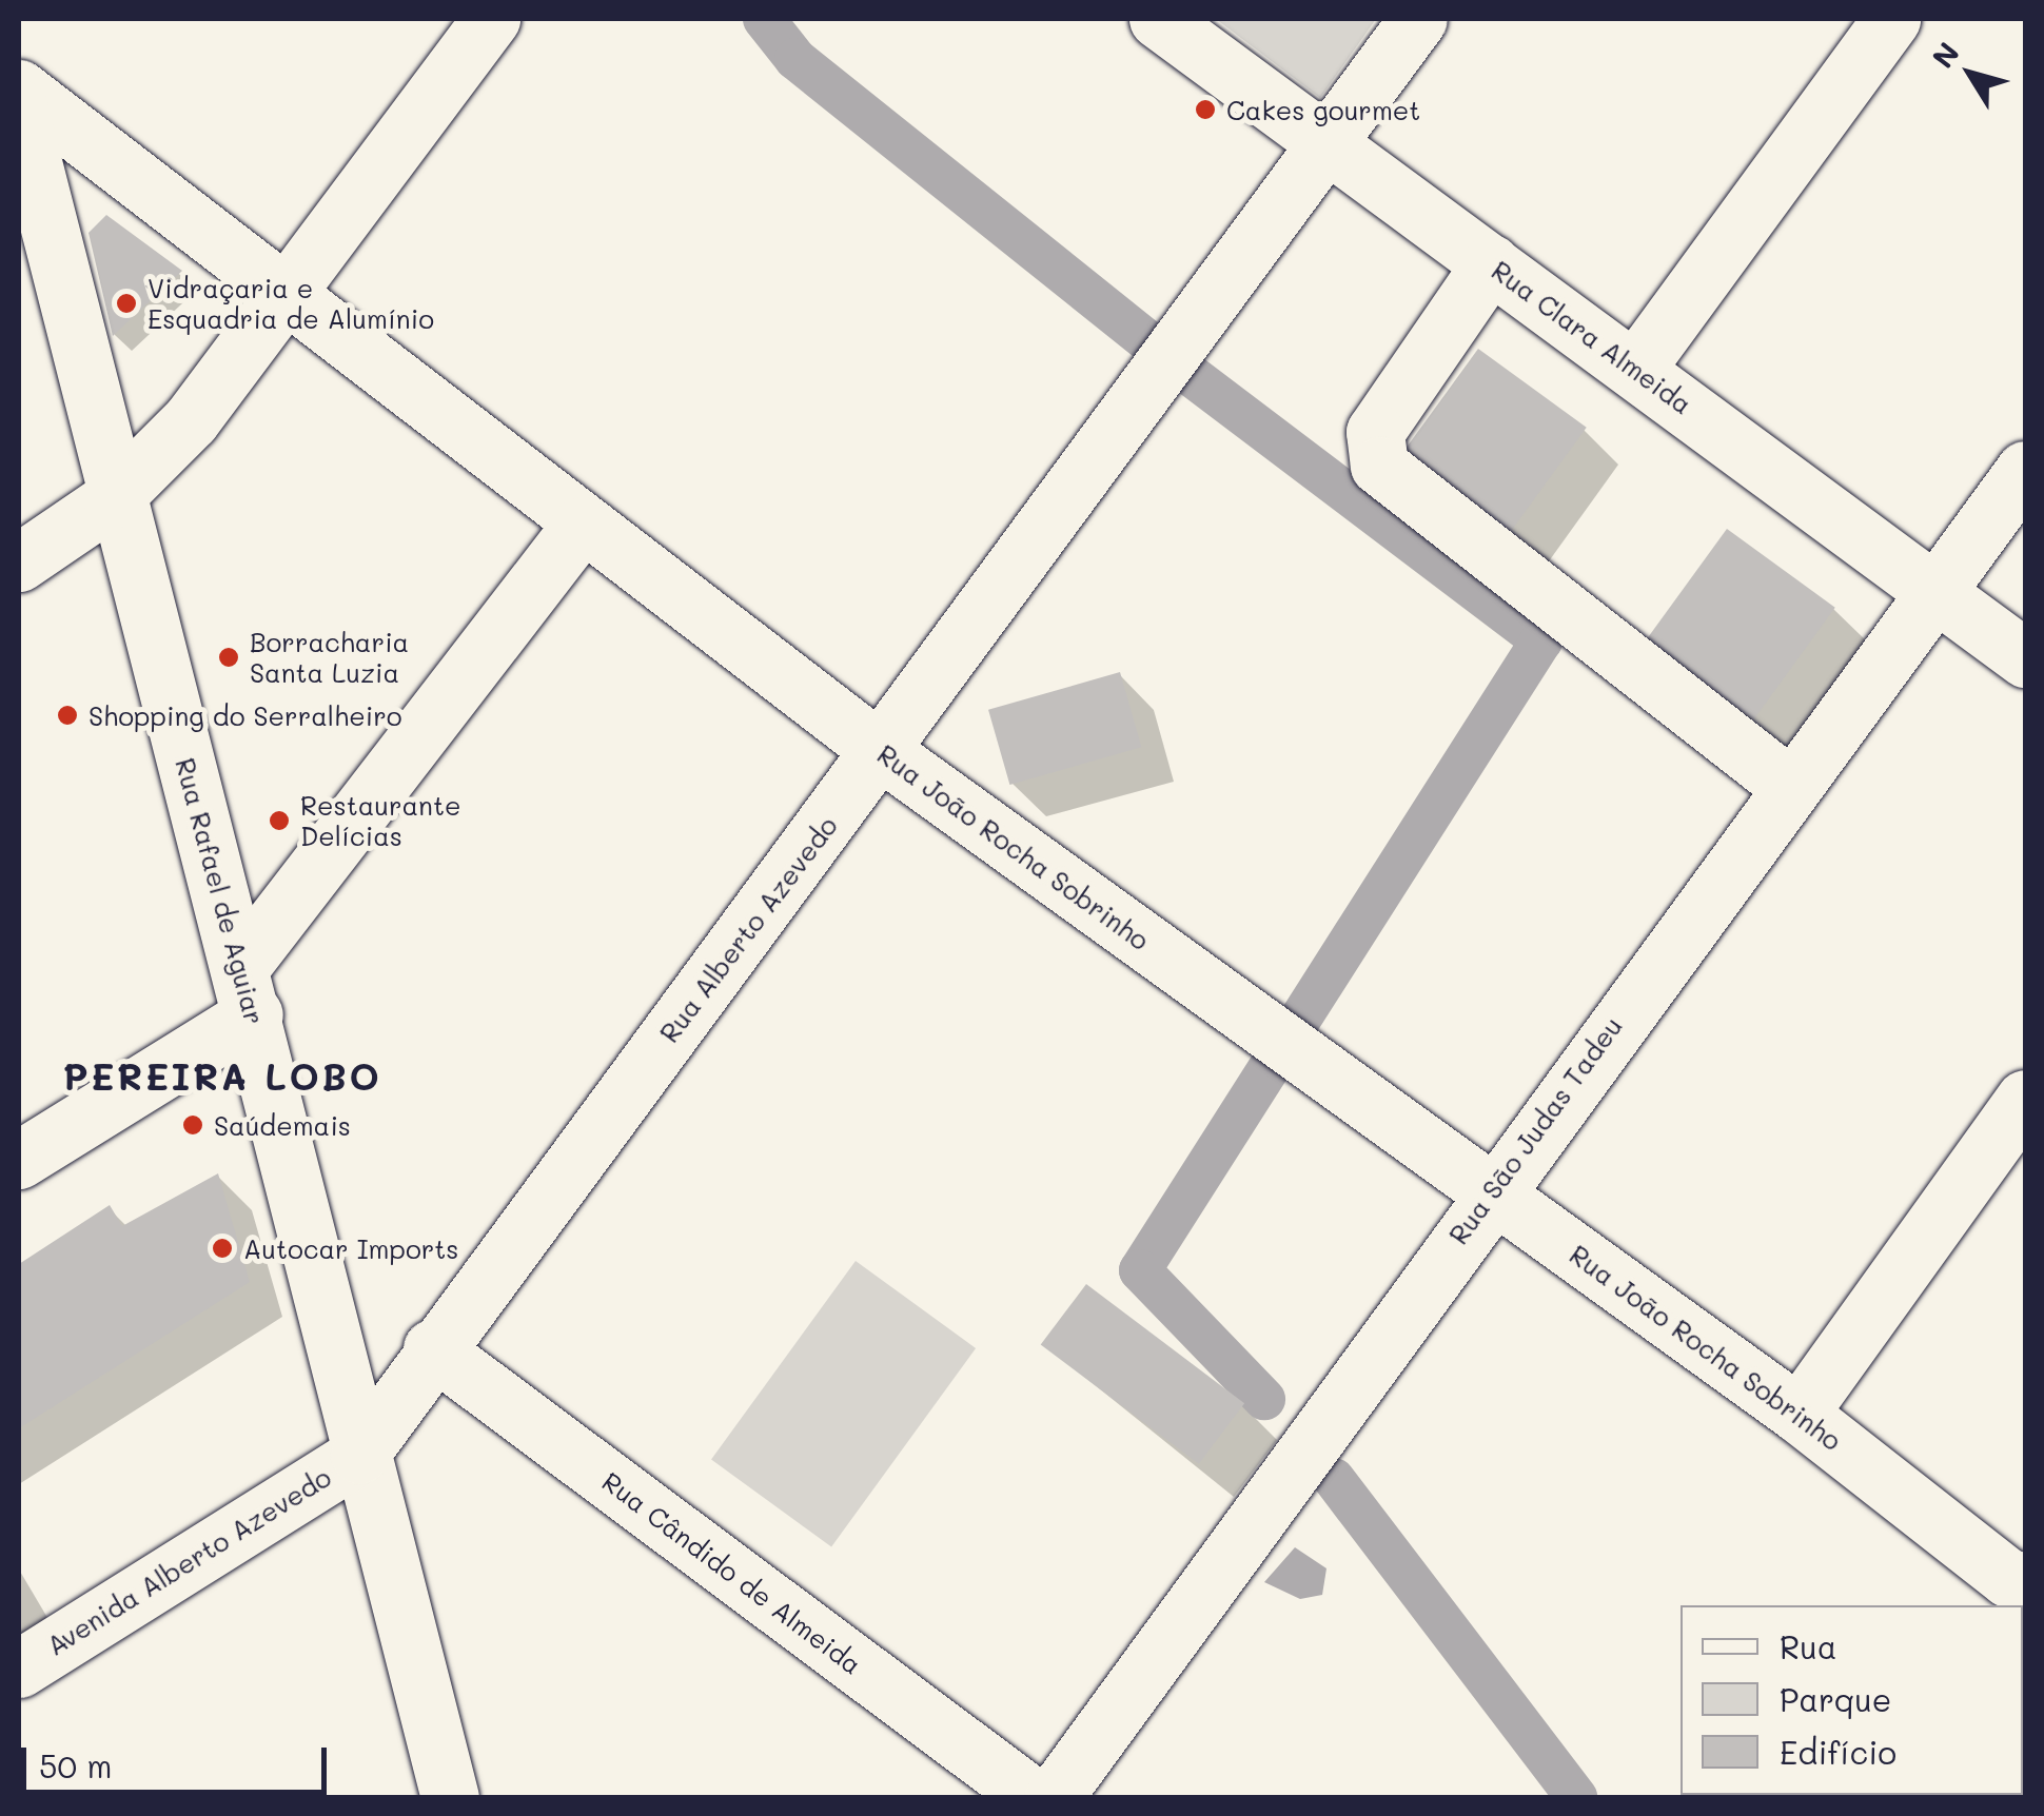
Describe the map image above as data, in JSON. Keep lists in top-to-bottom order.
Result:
{
  "streets": {
    "street": [
      "Rua Clara Almeida",
      "Rua João Rocha Sobrinho",
      "Rua Rafael de Aguiar",
      "Rua Alberto Azevedo",
      "Rua São Judas Tadeu",
      "Avenida Alberto Azevedo",
      "Rua Cândido de Almeida"
    ]
  },
  "crossings": [
    ["Rua Clara Almeida", "Rua Alberto Azevedo"],
    ["Rua Clara Almeida", "Rua São Judas Tadeu"],
    ["Rua João Rocha Sobrinho", "Rua Alberto Azevedo"],
    ["Rua João Rocha Sobrinho", "Rua São Judas Tadeu"],
    ["Rua Rafael de Aguiar", "Rua Alberto Azevedo"],
    ["Rua Rafael de Aguiar", "Avenida Alberto Azevedo"],
    ["Rua Alberto Azevedo", "Avenida Alberto Azevedo"],
    ["Rua Alberto Azevedo", "Rua Cândido de Almeida"]
  ],
  "districts": ["PEREIRA LOBO"],
  "places": [
    "Cakes gourmet",
    "Vidraçaria e Esquadria de Alumínio",
    "Borracharia Santa Luzia",
    "Shopping do Serralheiro",
    "Restaurante Delícias",
    "Saúdemais",
    "Autocar Imports"
  ],
  "legend": ["Rua", "Parque", "Edifício"],
  "scale_bar": "50 m",
  "north": "top left"
}
